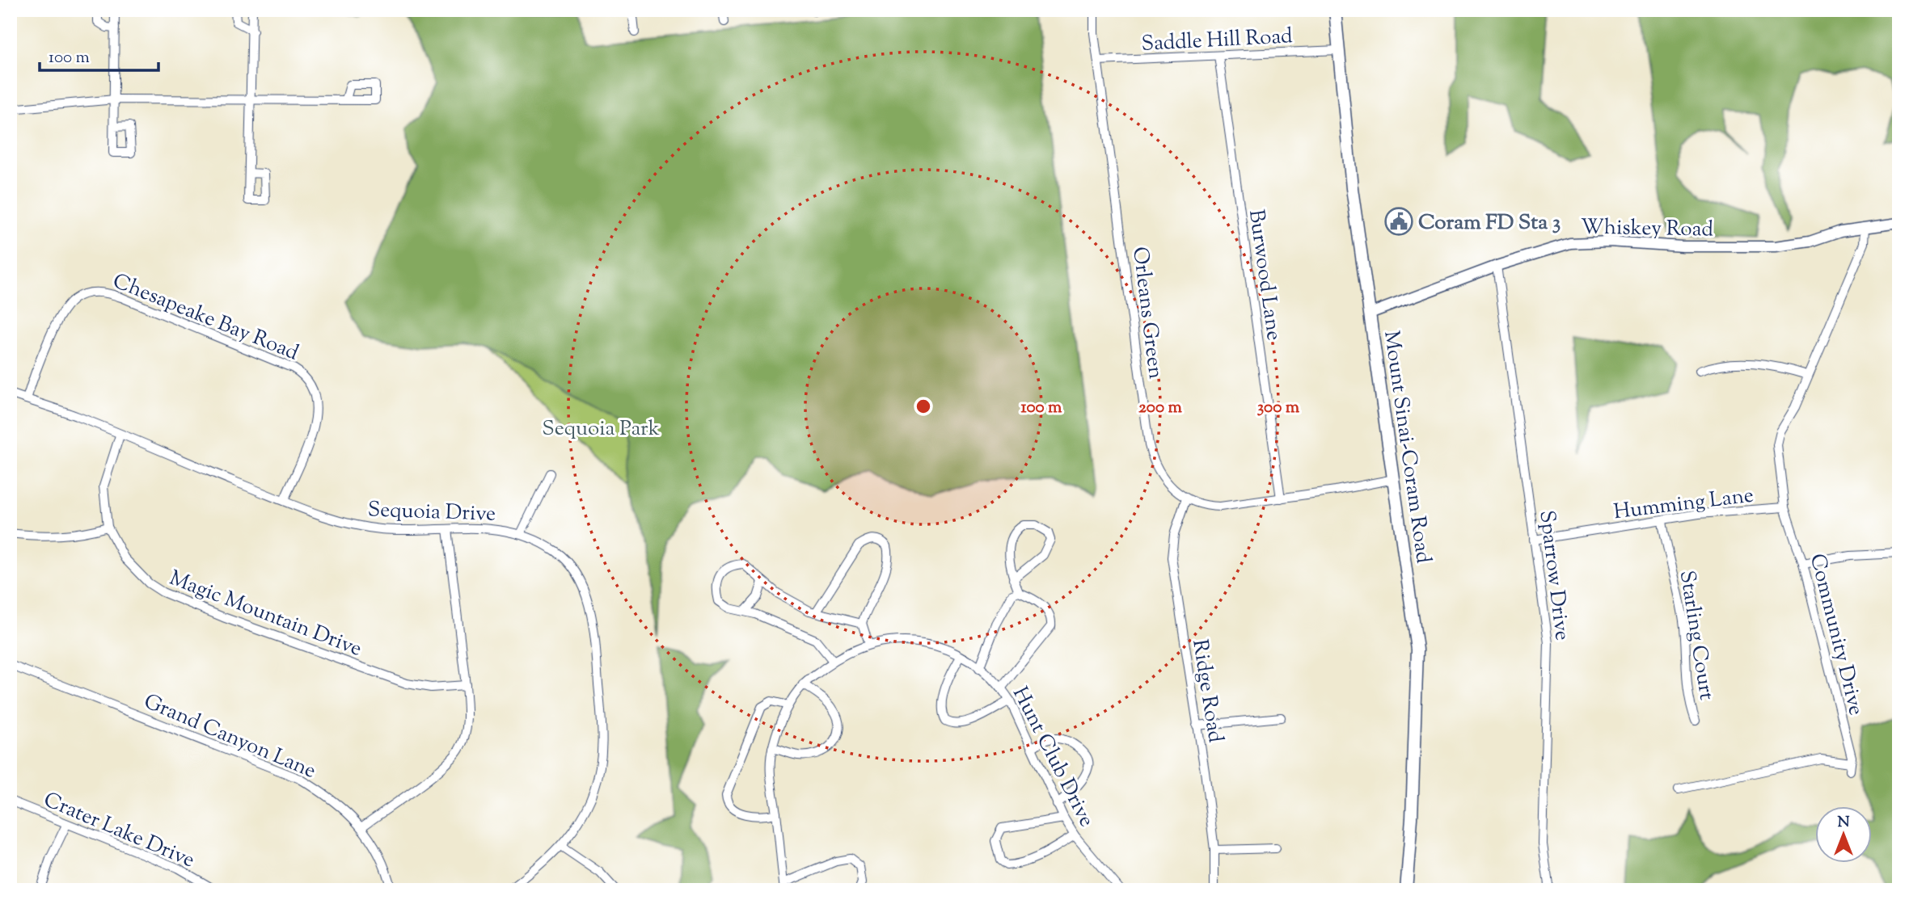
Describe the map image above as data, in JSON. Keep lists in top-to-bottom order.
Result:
{
  "streets": {
    "main road": ["Mount Sinai-Coram Road"],
    "street": [
      "Saddle Hill Road",
      "Whiskey Road",
      "Burwood Lane",
      "Orleans Green",
      "Chesapeake Bay Road",
      "Humming Lane",
      "Sequoia Drive",
      "Sparrow Drive",
      "Magic Mountain Drive",
      "Community Drive",
      "Starling Court",
      "Ridge Road",
      "Grand Canyon Lane",
      "Hunt Club Drive",
      "Crater Lake Drive"
    ]
  },
  "crossings": [
    ["Saddle Hill Road", "Burwood Lane"],
    ["Saddle Hill Road", "Orleans Green"],
    ["Saddle Hill Road", "Mount Sinai-Coram Road"],
    ["Whiskey Road", "Mount Sinai-Coram Road"],
    ["Whiskey Road", "Sparrow Drive"],
    ["Burwood Lane", "Orleans Green"],
    ["Orleans Green", "Mount Sinai-Coram Road"],
    ["Orleans Green", "Ridge Road"],
    ["Chesapeake Bay Road", "Sequoia Drive"],
    ["Humming Lane", "Sparrow Drive"],
    ["Humming Lane", "Community Drive"],
    ["Humming Lane", "Starling Court"],
    ["Sequoia Drive", "Magic Mountain Drive"]
  ],
  "parks": ["Sequoia Park"],
  "places": {
    "public building": ["Coram FD Sta 3"]
  },
  "scale_bar": "100 m",
  "north": "top",
  "rings": ["100 m", "200 m", "300 m"]
}
